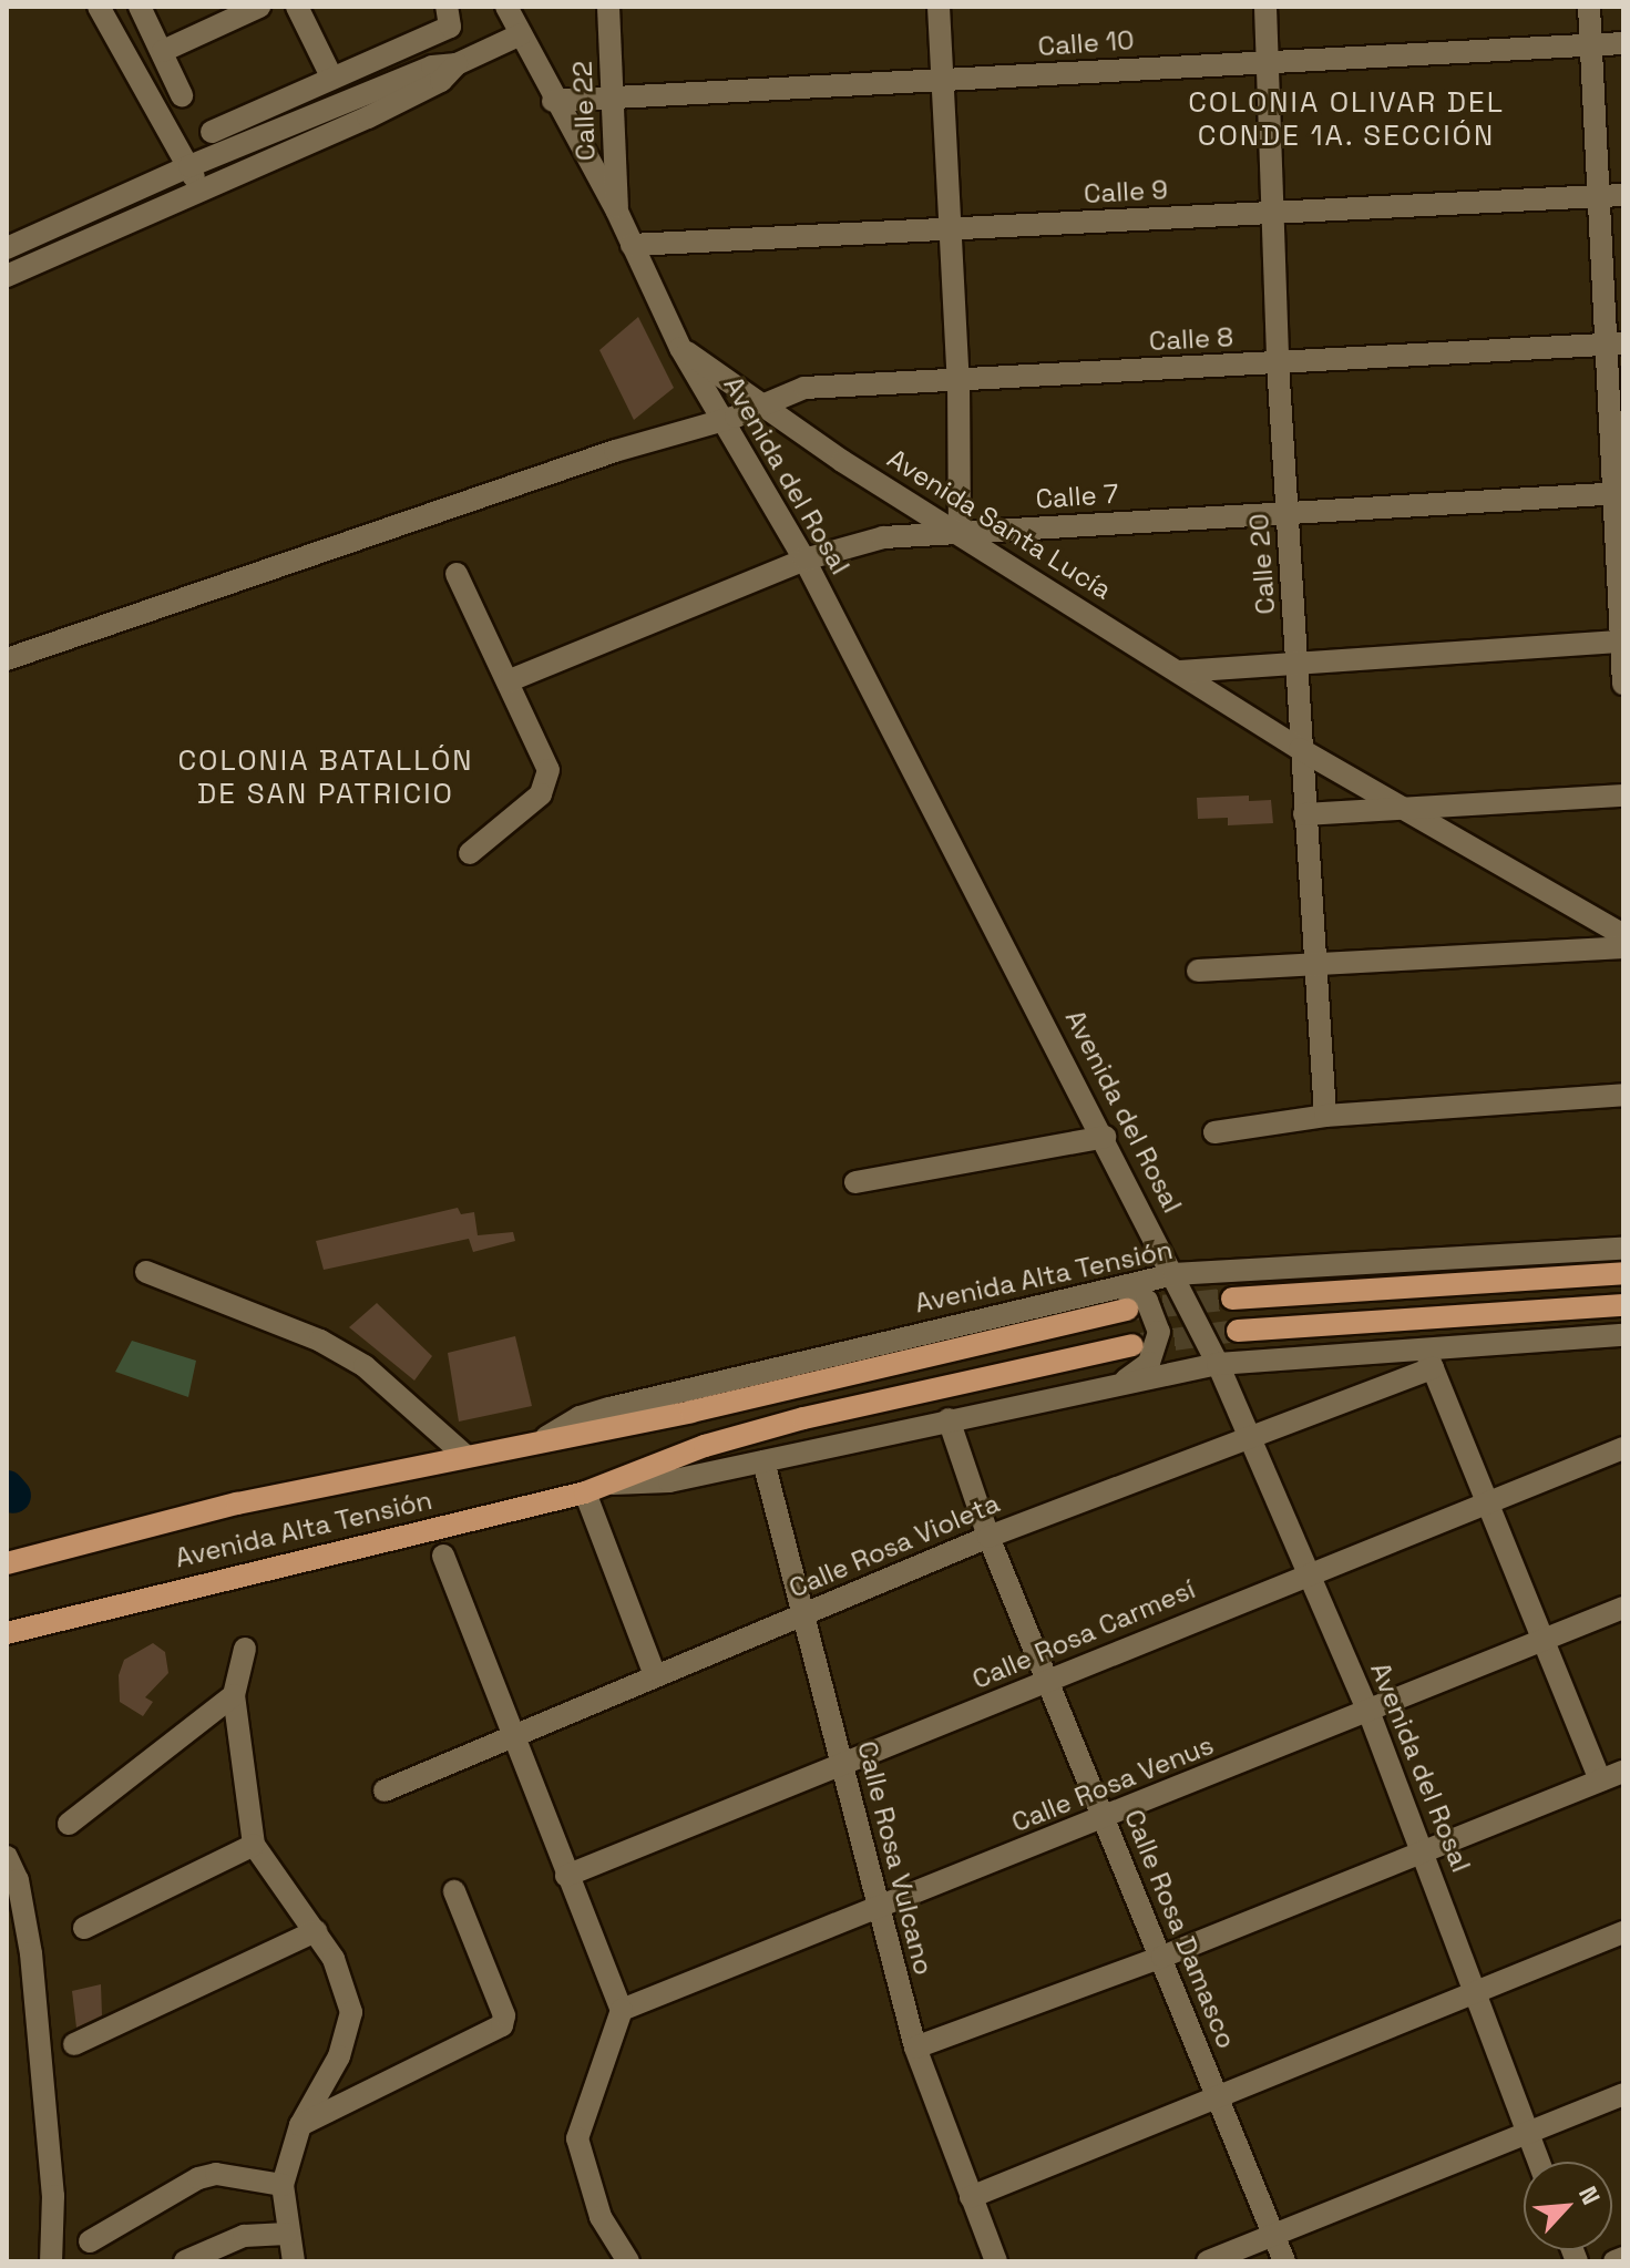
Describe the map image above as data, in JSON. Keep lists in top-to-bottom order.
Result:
{
  "streets": {
    "main road": ["Avenida Alta Tensión"],
    "street": [
      "Calle 10",
      "Calle 22",
      "Calle 9",
      "Calle 8",
      "Avenida del Rosal",
      "Calle 7",
      "Avenida Santa Lucía",
      "Calle 20",
      "Calle Rosa Violeta",
      "Calle Rosa Carmesí",
      "Calle Rosa Venus",
      "Calle Rosa Vulcano",
      "Calle Rosa Damasco"
    ]
  },
  "crossings": [
    ["Calle 10", "Calle 22"],
    ["Calle 10", "Calle 20"],
    ["Calle 9", "Calle 20"],
    ["Calle 8", "Avenida del Rosal"],
    ["Calle 8", "Avenida Santa Lucía"],
    ["Calle 8", "Calle 20"],
    ["Avenida del Rosal", "Calle 7"],
    ["Avenida del Rosal", "Avenida Santa Lucía"],
    ["Avenida del Rosal", "Avenida Alta Tensión"],
    ["Avenida del Rosal", "Calle Rosa Violeta"],
    ["Avenida del Rosal", "Calle Rosa Carmesí"],
    ["Avenida del Rosal", "Calle Rosa Venus"],
    ["Calle 7", "Avenida Santa Lucía"],
    ["Calle 7", "Calle 20"],
    ["Avenida Santa Lucía", "Calle 20"],
    ["Avenida Alta Tensión", "Calle Rosa Vulcano"],
    ["Avenida Alta Tensión", "Calle Rosa Damasco"],
    ["Calle Rosa Violeta", "Calle Rosa Vulcano"],
    ["Calle Rosa Violeta", "Calle Rosa Damasco"],
    ["Calle Rosa Carmesí", "Calle Rosa Vulcano"],
    ["Calle Rosa Carmesí", "Calle Rosa Damasco"],
    ["Calle Rosa Venus", "Calle Rosa Vulcano"],
    ["Calle Rosa Venus", "Calle Rosa Damasco"]
  ],
  "districts": ["COLONIA OLIVAR DEL CONDE 1A. SECCIÓN", "COLONIA BATALLÓN DE SAN PATRICIO"],
  "north": "top right"
}
